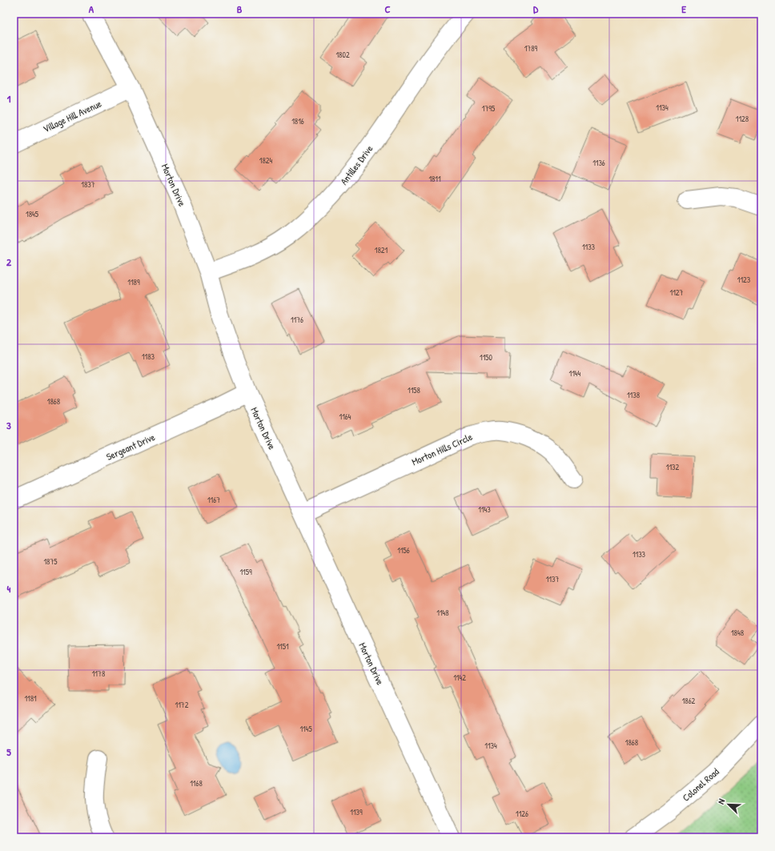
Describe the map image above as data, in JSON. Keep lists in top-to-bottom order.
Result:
{
  "streets": {
    "street": [
      "Village Hill Avenue",
      "Antilles Drive",
      "Morton Drive",
      "Sergeant Drive",
      "Morton Hills Circle",
      "Colonel Road"
    ]
  },
  "crossings": [
    ["Village Hill Avenue", "Morton Drive"],
    ["Antilles Drive", "Morton Drive"],
    ["Morton Drive", "Sergeant Drive"],
    ["Morton Drive", "Morton Hills Circle"]
  ],
  "house_numbers": [
    "1789",
    "1802",
    "1134",
    "1795",
    "1128",
    "1816",
    "1824",
    "1136",
    "1811",
    "1837",
    "1845",
    "1133",
    "1821",
    "1123",
    "1189",
    "1127",
    "1176",
    "1183",
    "1150",
    "1144",
    "1158",
    "1138",
    "1868",
    "1164",
    "1132",
    "1167",
    "1143",
    "1156",
    "1133",
    "1875",
    "1159",
    "1137",
    "1148",
    "1848",
    "1151",
    "1178",
    "1142",
    "1181",
    "1862",
    "1172",
    "1145",
    "1868",
    "1134",
    "1168",
    "1139",
    "1126"
  ],
  "north": "top left",
  "grid": {
    "columns": [
      "A",
      "B",
      "C",
      "D",
      "E"
    ],
    "rows": [
      "1",
      "2",
      "3",
      "4",
      "5"
    ]
  }
}
